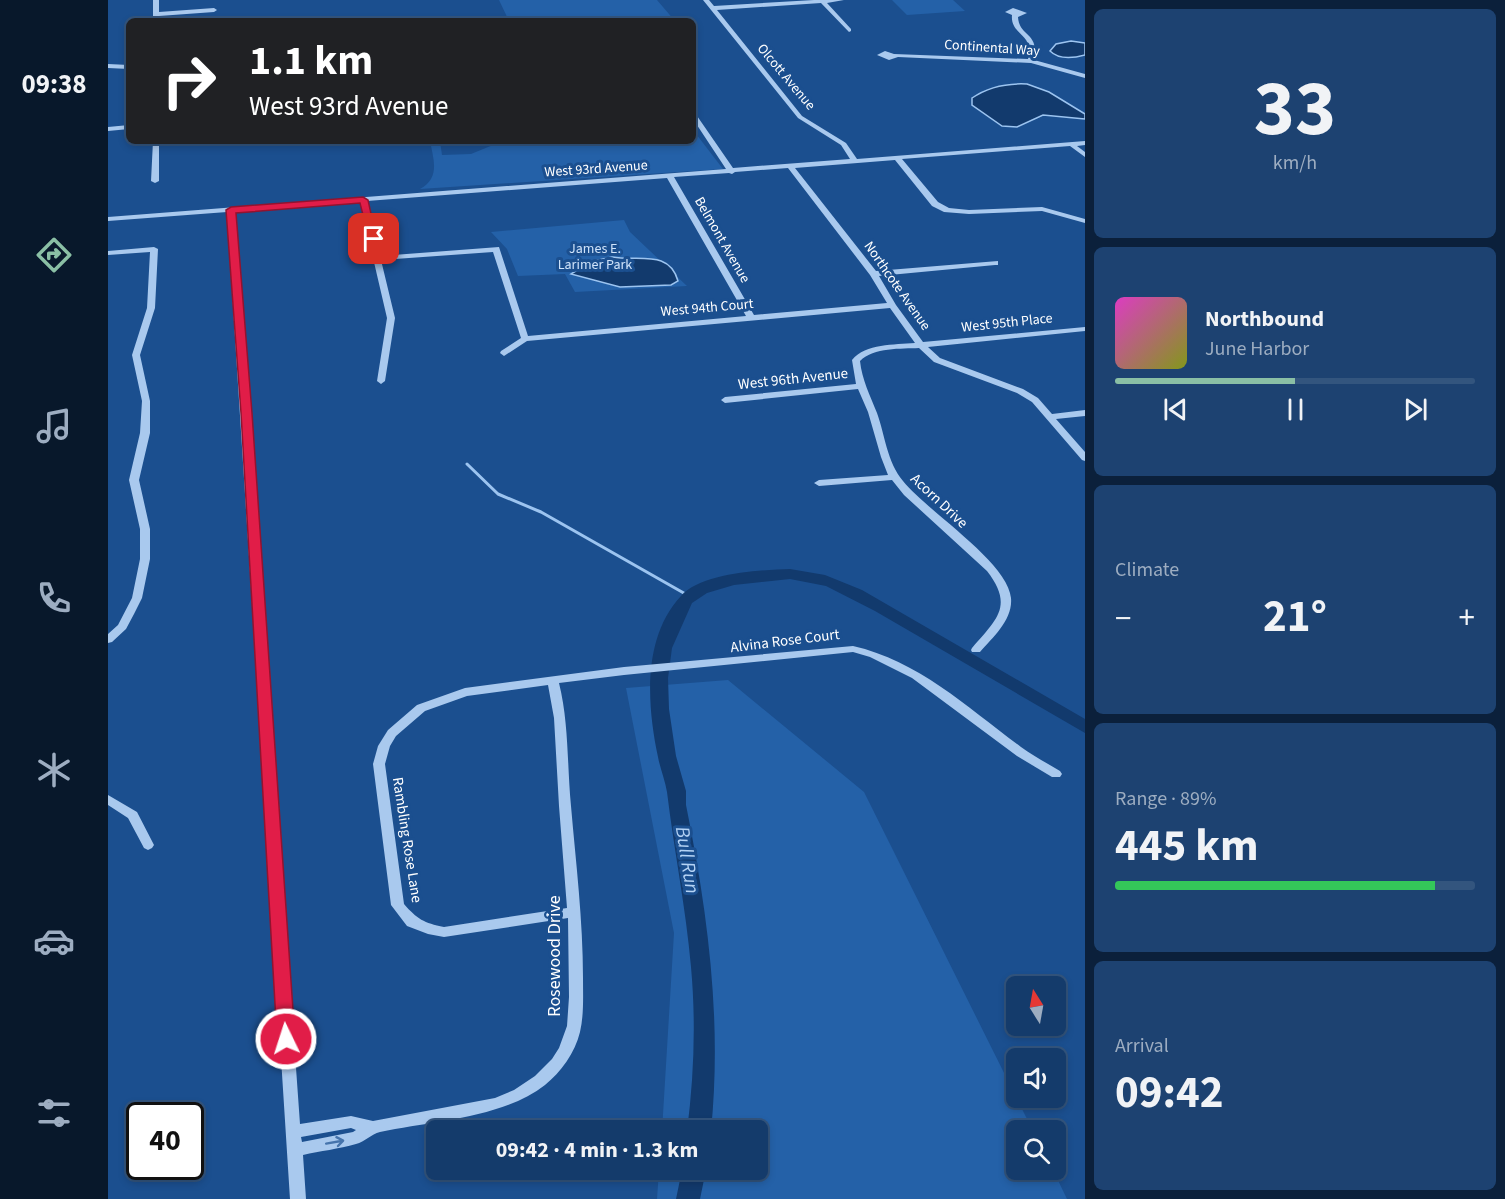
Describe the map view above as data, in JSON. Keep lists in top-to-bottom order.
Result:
{
  "streets": {
    "street": [
      "Continental Way",
      "Olcott Avenue",
      "West 93rd Avenue",
      "Belmont Avenue",
      "Northcote Avenue",
      "West 94th Court",
      "West 95th Place",
      "West 96th Avenue",
      "Acorn Drive",
      "Alvina Rose Court",
      "Rambling Rose Lane",
      "Rosewood Drive"
    ]
  },
  "crossings": [
    ["Olcott Avenue", "West 93rd Avenue"],
    ["West 93rd Avenue", "Belmont Avenue"],
    ["West 93rd Avenue", "Northcote Avenue"],
    ["Belmont Avenue", "West 94th Court"],
    ["Northcote Avenue", "West 94th Court"],
    ["Northcote Avenue", "West 95th Place"],
    ["West 95th Place", "Acorn Drive"],
    ["West 96th Avenue", "Acorn Drive"],
    ["Alvina Rose Court", "Rambling Rose Lane"],
    ["Alvina Rose Court", "Rosewood Drive"],
    ["Rambling Rose Lane", "Rosewood Drive"]
  ],
  "water": ["Bull Run"],
  "parks": ["James E. Larimer Park"],
  "north": "top",
  "page": {
    "tabs": "09:38",
    "tile": [
      ["33", "km/h"],
      "Climate",
      ["Range · 89%", "445 km"],
      ["Arrival", "09:42"]
    ],
    "turn": ["1.1 km", "West 93rd Avenue"],
    "song": ["Northbound", "June Harbor"],
    "heat": ["−", "21°", "+"],
    "limit": "40",
    "trip": "09:42 · 4 min · 1.3 km"
  }
}
